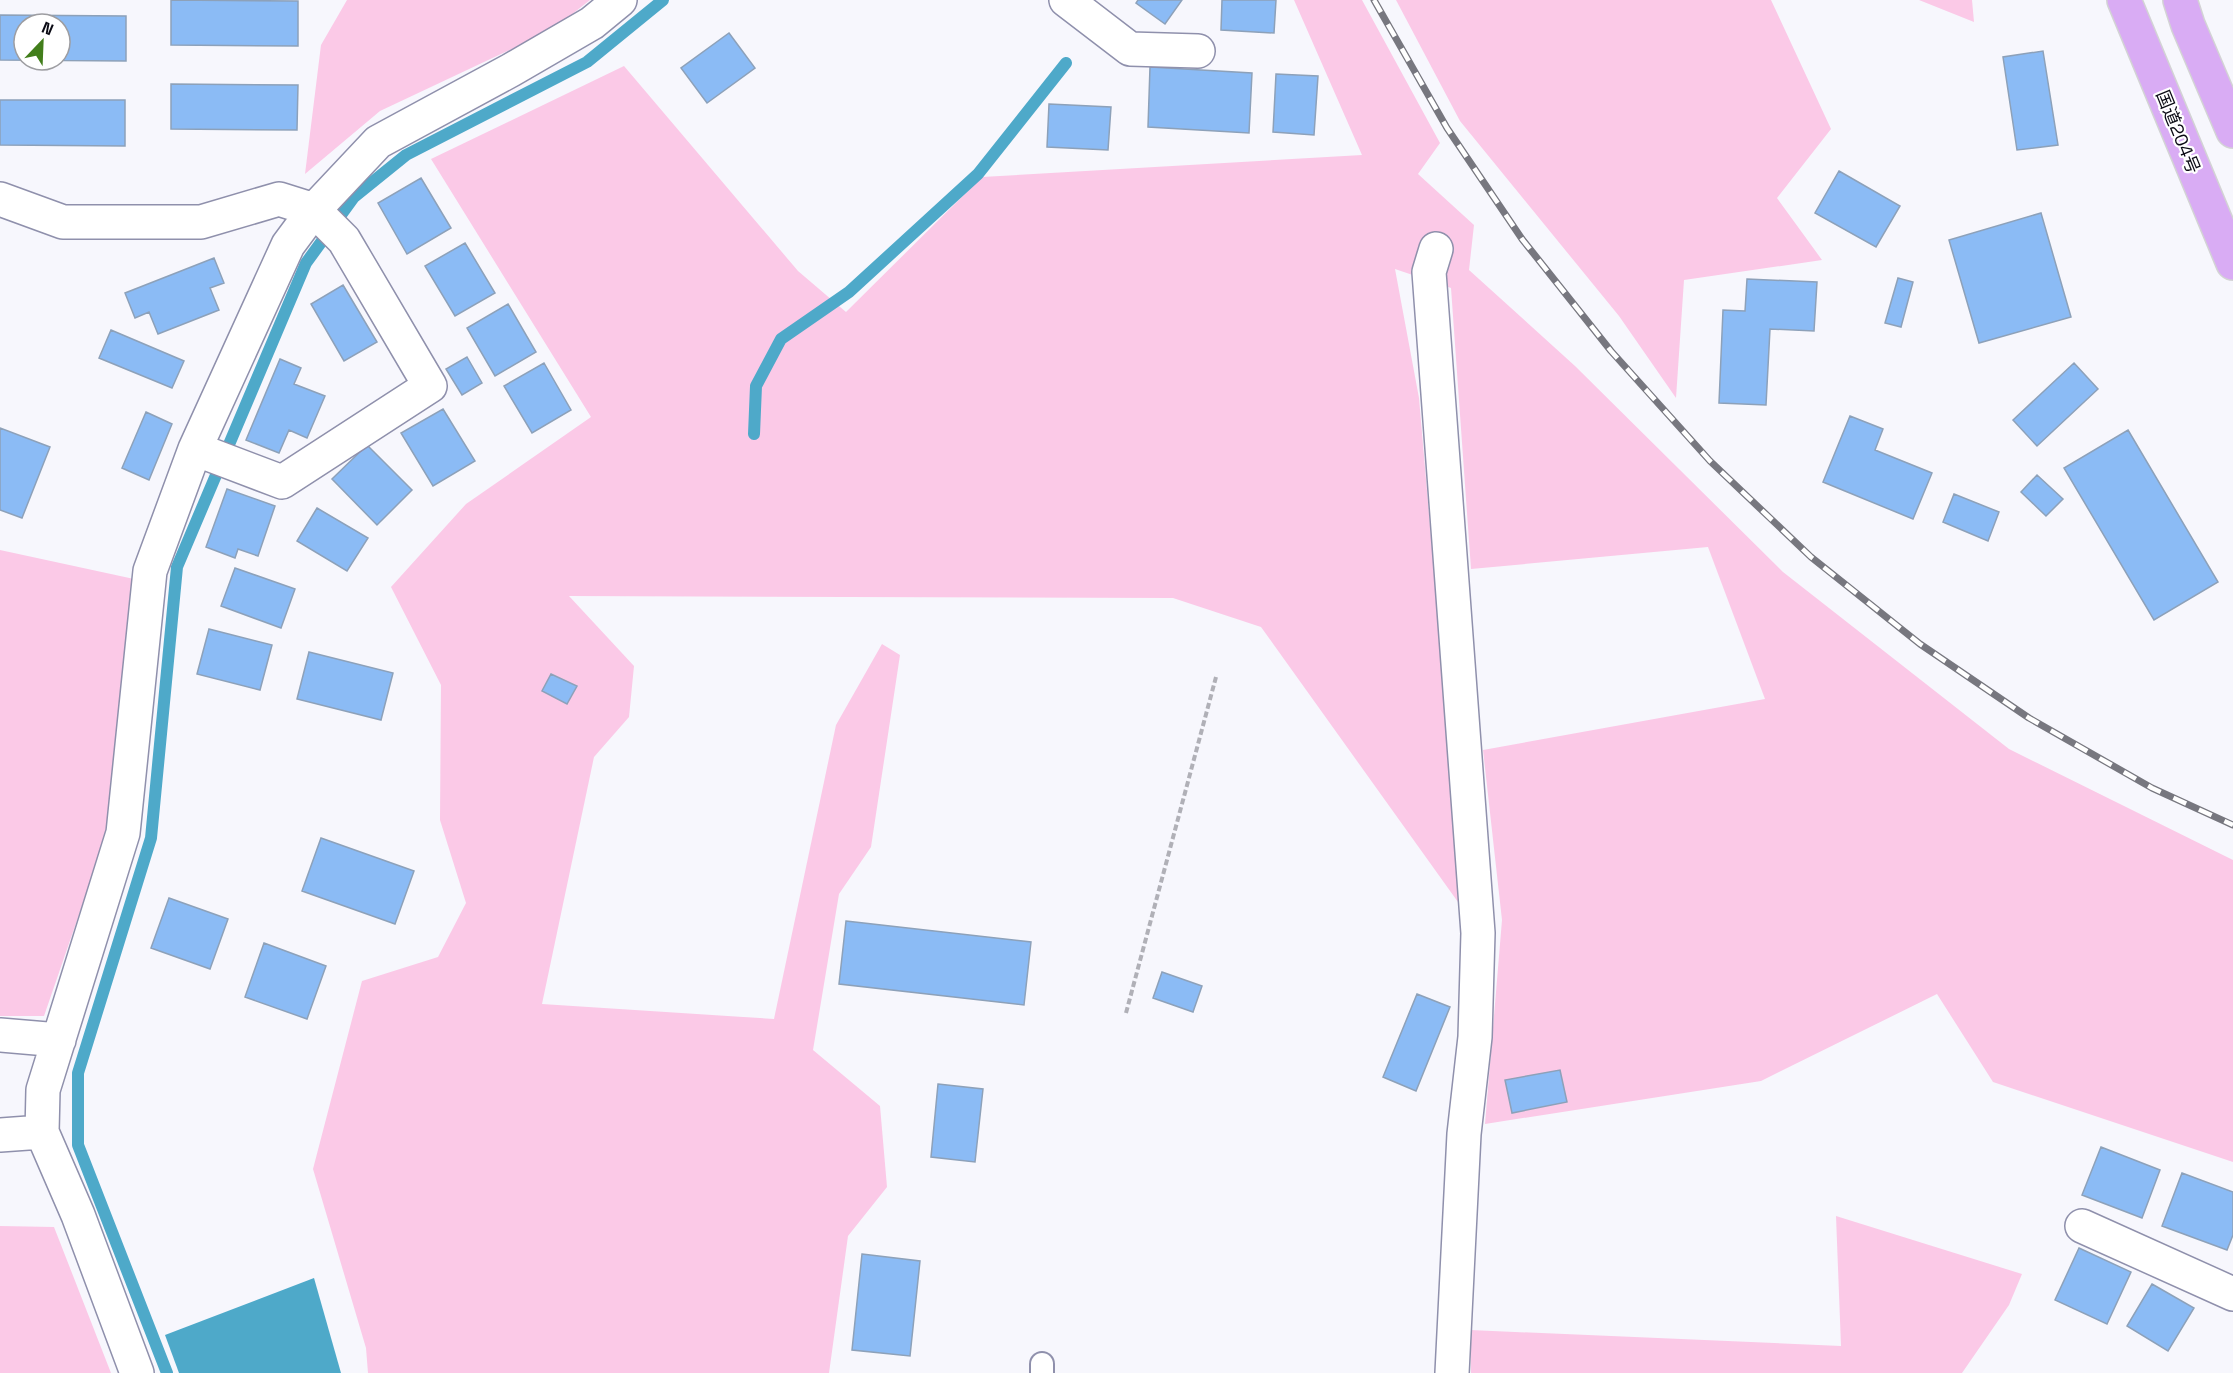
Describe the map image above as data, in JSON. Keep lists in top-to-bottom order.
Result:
{
  "streets": {
    "highway": ["国道204号"]
  },
  "north": "top right"
}
